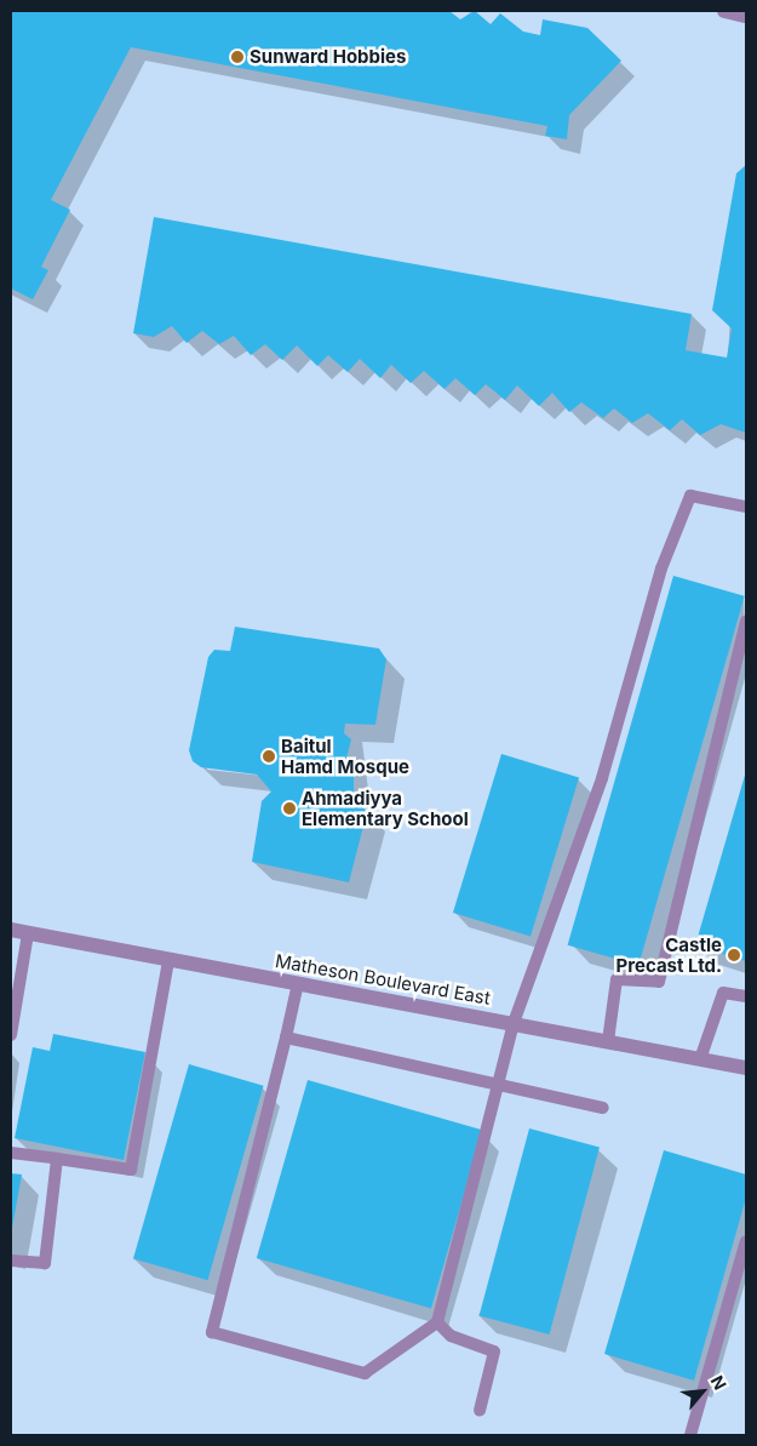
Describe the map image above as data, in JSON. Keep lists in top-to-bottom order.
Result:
{
  "streets": {
    "street": ["Matheson Boulevard East"]
  },
  "places": [
    "Sunward Hobbies",
    "Baitul Hamd Mosque",
    "Ahmadiyya Elementary School",
    "Castle Precast Ltd."
  ],
  "north": "top right"
}
